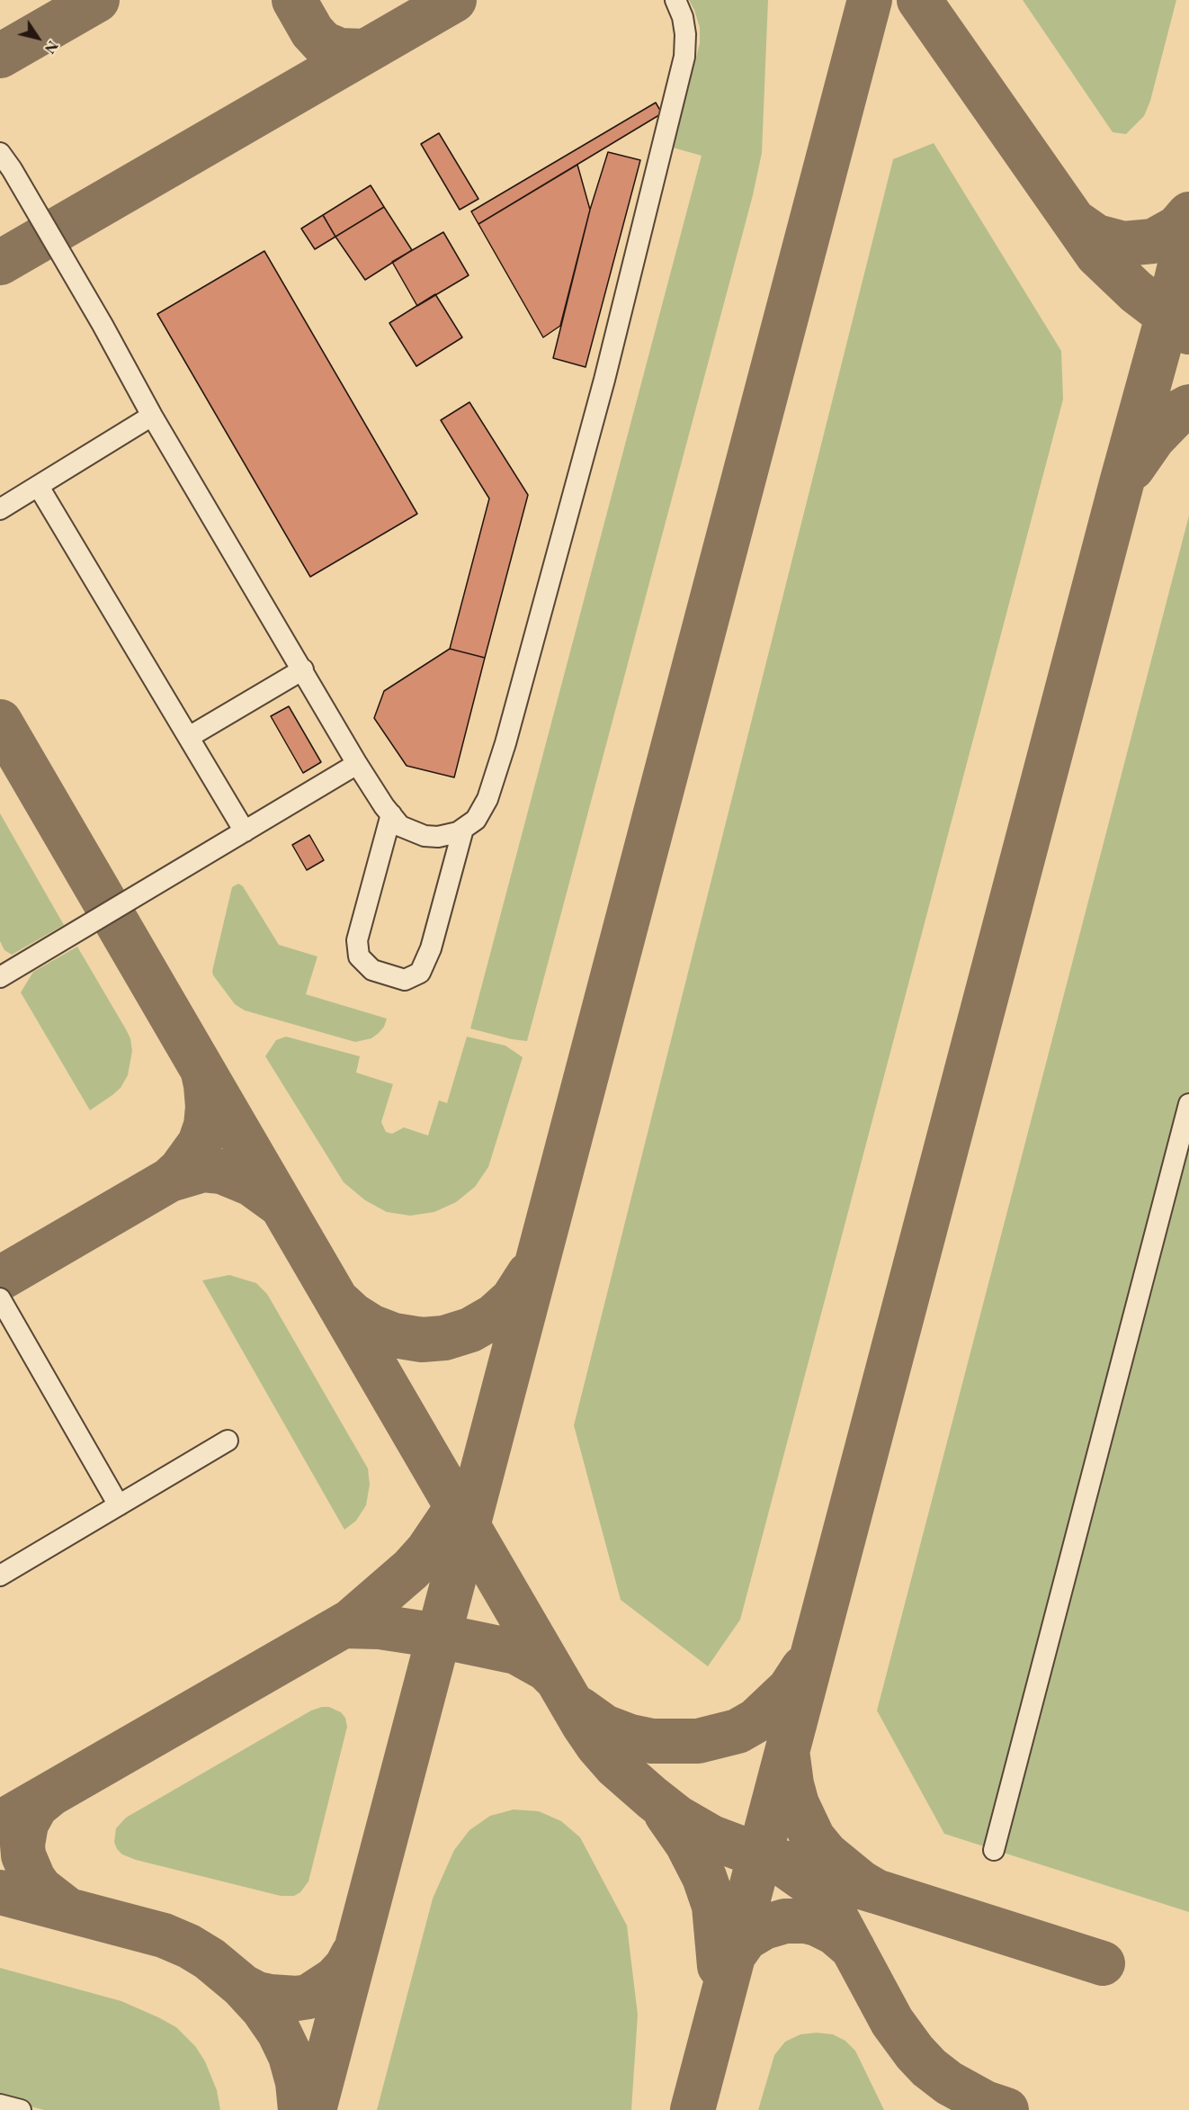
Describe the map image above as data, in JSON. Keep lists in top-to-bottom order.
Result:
{
  "north": "bottom right"
}
